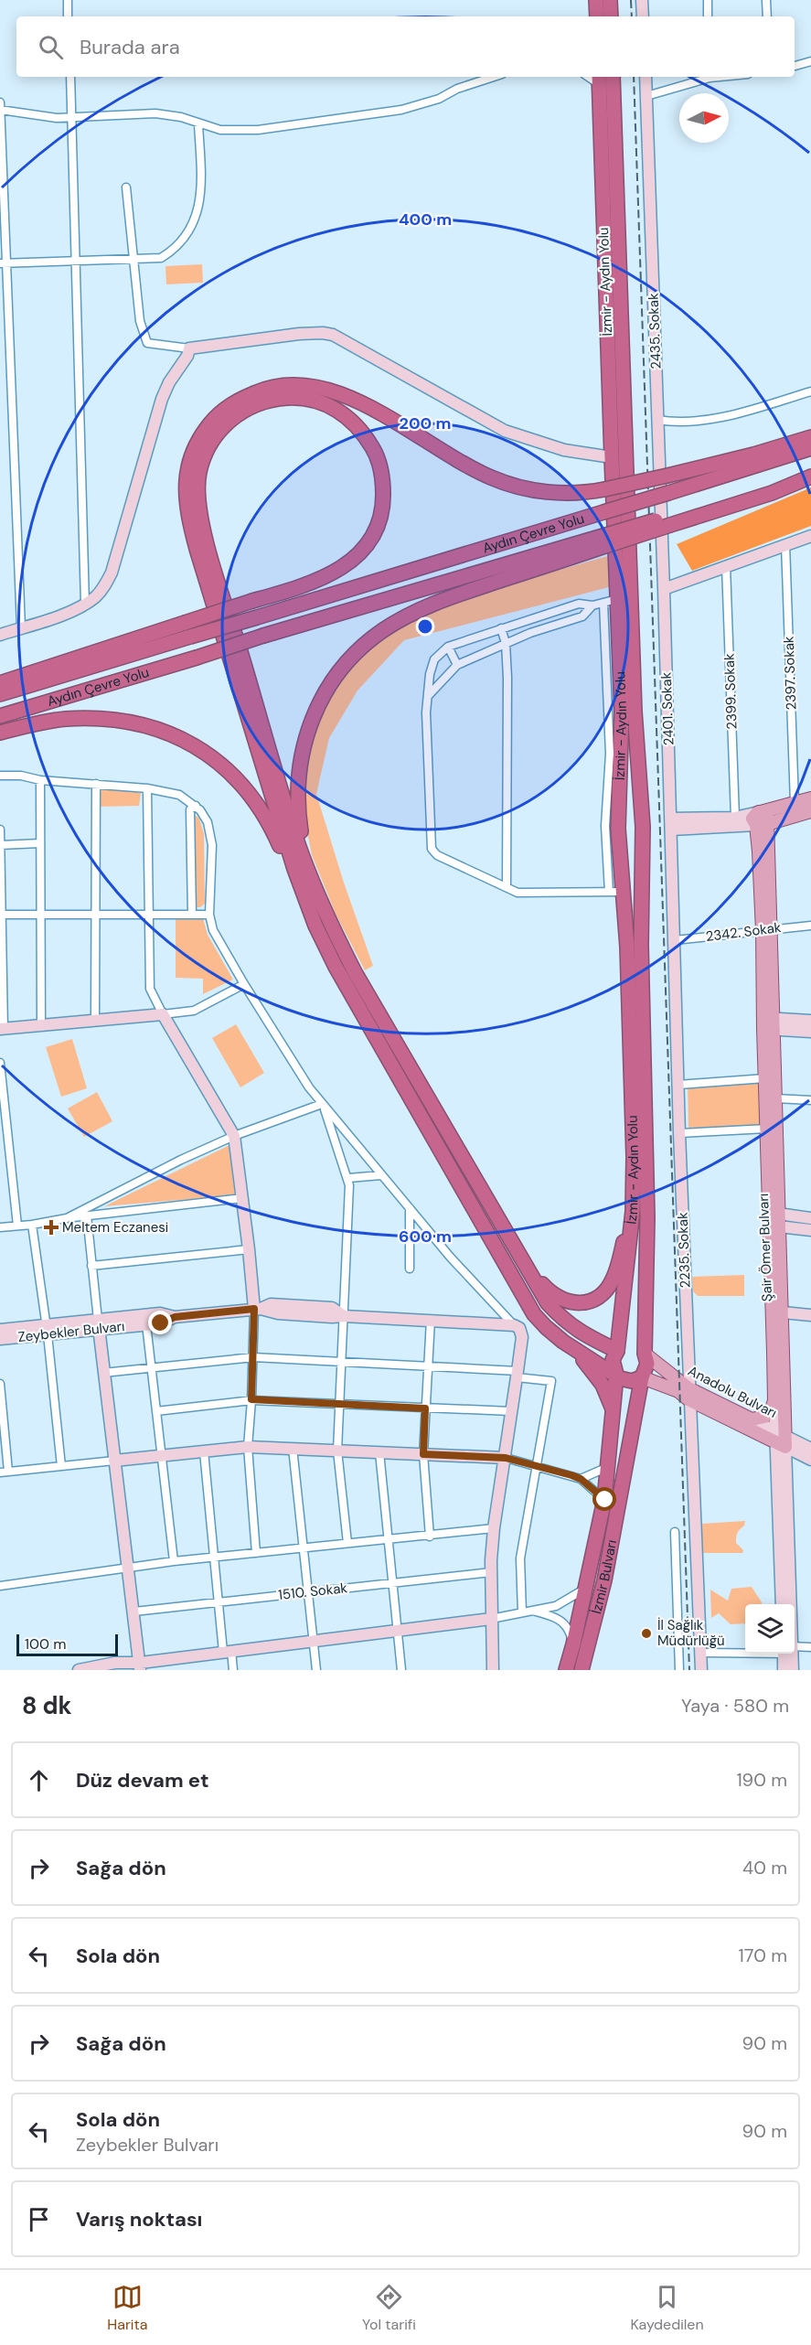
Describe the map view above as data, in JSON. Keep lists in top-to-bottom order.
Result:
{
  "streets": {
    "highway": ["İzmir - Aydın Yolu", "Aydın Çevre Yolu", "İzmir Bulvarı"],
    "main road": ["Şair Ömer Bulvarı", "Anadolu Bulvarı"],
    "street": [
      "2435. Sokak",
      "2397. Sokak",
      "2399. Sokak",
      "2401. Sokak",
      "2342. Sokak",
      "2235. Sokak",
      "Zeybekler Bulvarı",
      "1510. Sokak"
    ]
  },
  "crossings": [
    ["İzmir - Aydın Yolu", "Anadolu Bulvarı"],
    ["İzmir - Aydın Yolu", "İzmir Bulvarı"],
    ["2435. Sokak", "2401. Sokak"],
    ["2401. Sokak", "2235. Sokak"],
    ["2342. Sokak", "Şair Ömer Bulvarı"],
    ["2342. Sokak", "2235. Sokak"],
    ["Şair Ömer Bulvarı", "Anadolu Bulvarı"],
    ["2235. Sokak", "Anadolu Bulvarı"],
    ["Anadolu Bulvarı", "İzmir Bulvarı"]
  ],
  "places": {
    "health": ["Meltem Eczanesi"],
    "other": ["İl Sağlık Müdürlüğü"]
  },
  "scale_bar": "100 m",
  "north": "right",
  "page": {
    "search": "Burada ara",
    "scale": "100 m",
    "heading": ["8 dk", "Yaya · 580 m"],
    "list": [
      ["Düz devam et", "190 m"],
      ["Sağa dön", "40 m"],
      ["Sola dön", "170 m"],
      ["Sağa dön", "90 m"],
      ["Sola dön", "Zeybekler Bulvarı", "90 m"],
      "Varış noktası"
    ],
    "nav": ["Harita", "Yol tarifi", "Kaydedilen"]
  },
  "rings": ["400 m", "200 m", "600 m"]
}
